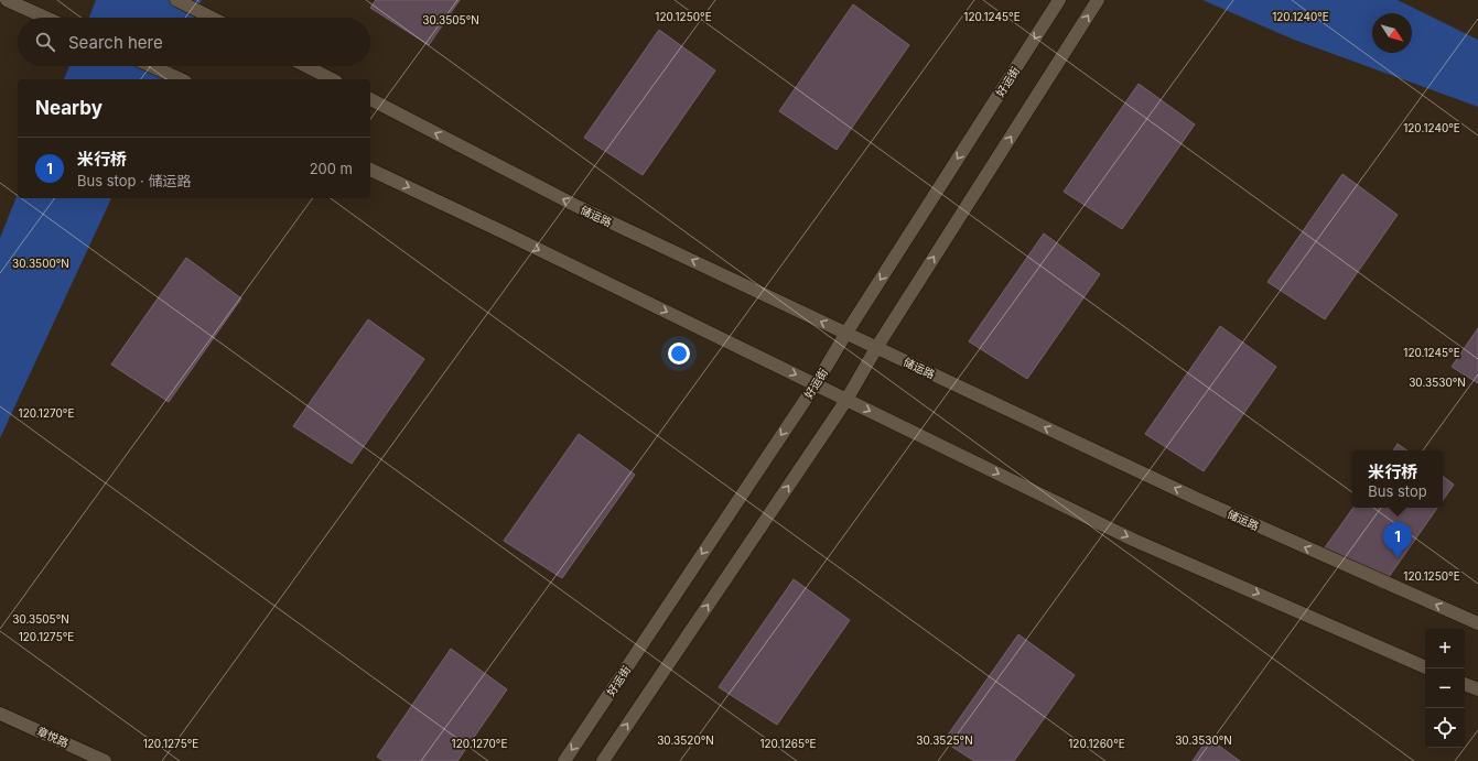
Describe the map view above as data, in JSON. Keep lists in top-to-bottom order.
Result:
{
  "streets": {
    "street": ["好运街", "储运路", "章悦路"]
  },
  "crossings": [
    ["好运街", "储运路"]
  ],
  "north": "bottom right",
  "page": {
    "search": "Search here",
    "heading": "Nearby",
    "list": [
      {
        "mark": "1",
        "name": "米行桥",
        "note": "Bus stop · 储运路",
        "value": "200 m"
      }
    ],
    "popup": ["米行桥", "Bus stop"],
    "pins": "1",
    "map_buttons": ["+", "−"]
  },
  "coordinates": [
    "120.1250°E",
    "120.1245°E",
    "120.1240°E",
    "30.3505°N",
    "30.3500°N",
    "30.3530°N",
    "120.1270°E",
    "120.1275°E",
    "30.3520°N",
    "30.3525°N",
    "120.1265°E",
    "120.1260°E"
  ]
}
